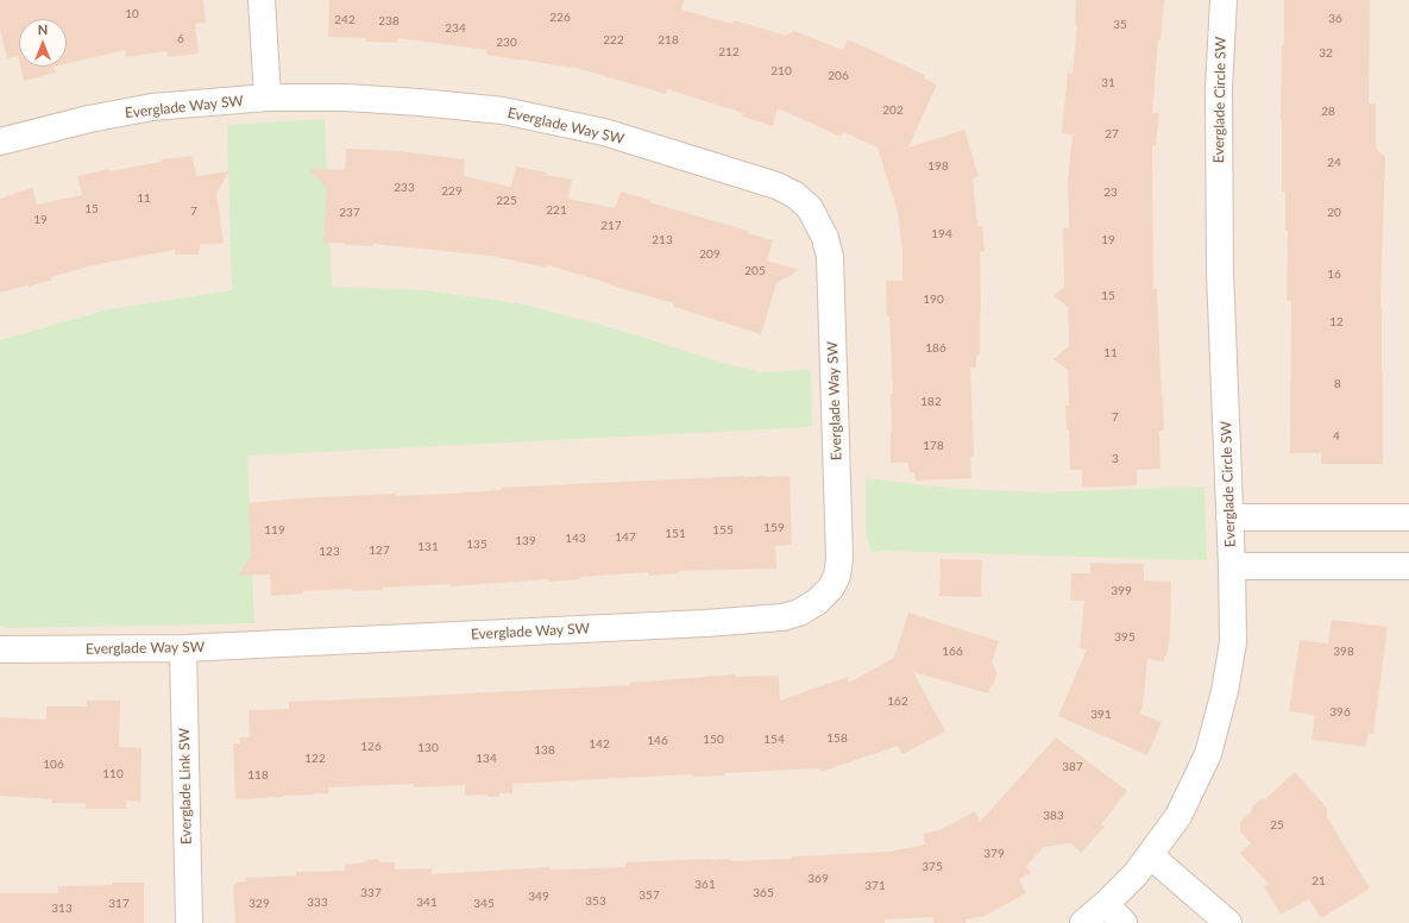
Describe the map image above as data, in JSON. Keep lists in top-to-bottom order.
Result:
{
  "streets": {
    "street": ["Everglade Circle SW", "Everglade Way SW", "Everglade Link SW"]
  },
  "crossings": [
    ["Everglade Way SW", "Everglade Link SW"]
  ],
  "house_numbers": [
    "10",
    "226",
    "36",
    "242",
    "238",
    "35",
    "234",
    "6",
    "222",
    "218",
    "230",
    "212",
    "32",
    "210",
    "206",
    "31",
    "202",
    "28",
    "27",
    "24",
    "198",
    "233",
    "229",
    "23",
    "11",
    "225",
    "15",
    "221",
    "7",
    "237",
    "20",
    "19",
    "217",
    "194",
    "213",
    "19",
    "209",
    "205",
    "16",
    "15",
    "190",
    "12",
    "186",
    "11",
    "8",
    "182",
    "7",
    "4",
    "178",
    "3",
    "159",
    "119",
    "155",
    "151",
    "147",
    "143",
    "139",
    "135",
    "131",
    "127",
    "123",
    "399",
    "395",
    "166",
    "398",
    "162",
    "396",
    "391",
    "158",
    "150",
    "154",
    "146",
    "142",
    "126",
    "130",
    "138",
    "122",
    "134",
    "106",
    "387",
    "110",
    "118",
    "383",
    "25",
    "379",
    "375",
    "369",
    "21",
    "361",
    "371",
    "337",
    "365",
    "357",
    "349",
    "353",
    "333",
    "341",
    "317",
    "329",
    "345",
    "313"
  ],
  "north": "top"
}
